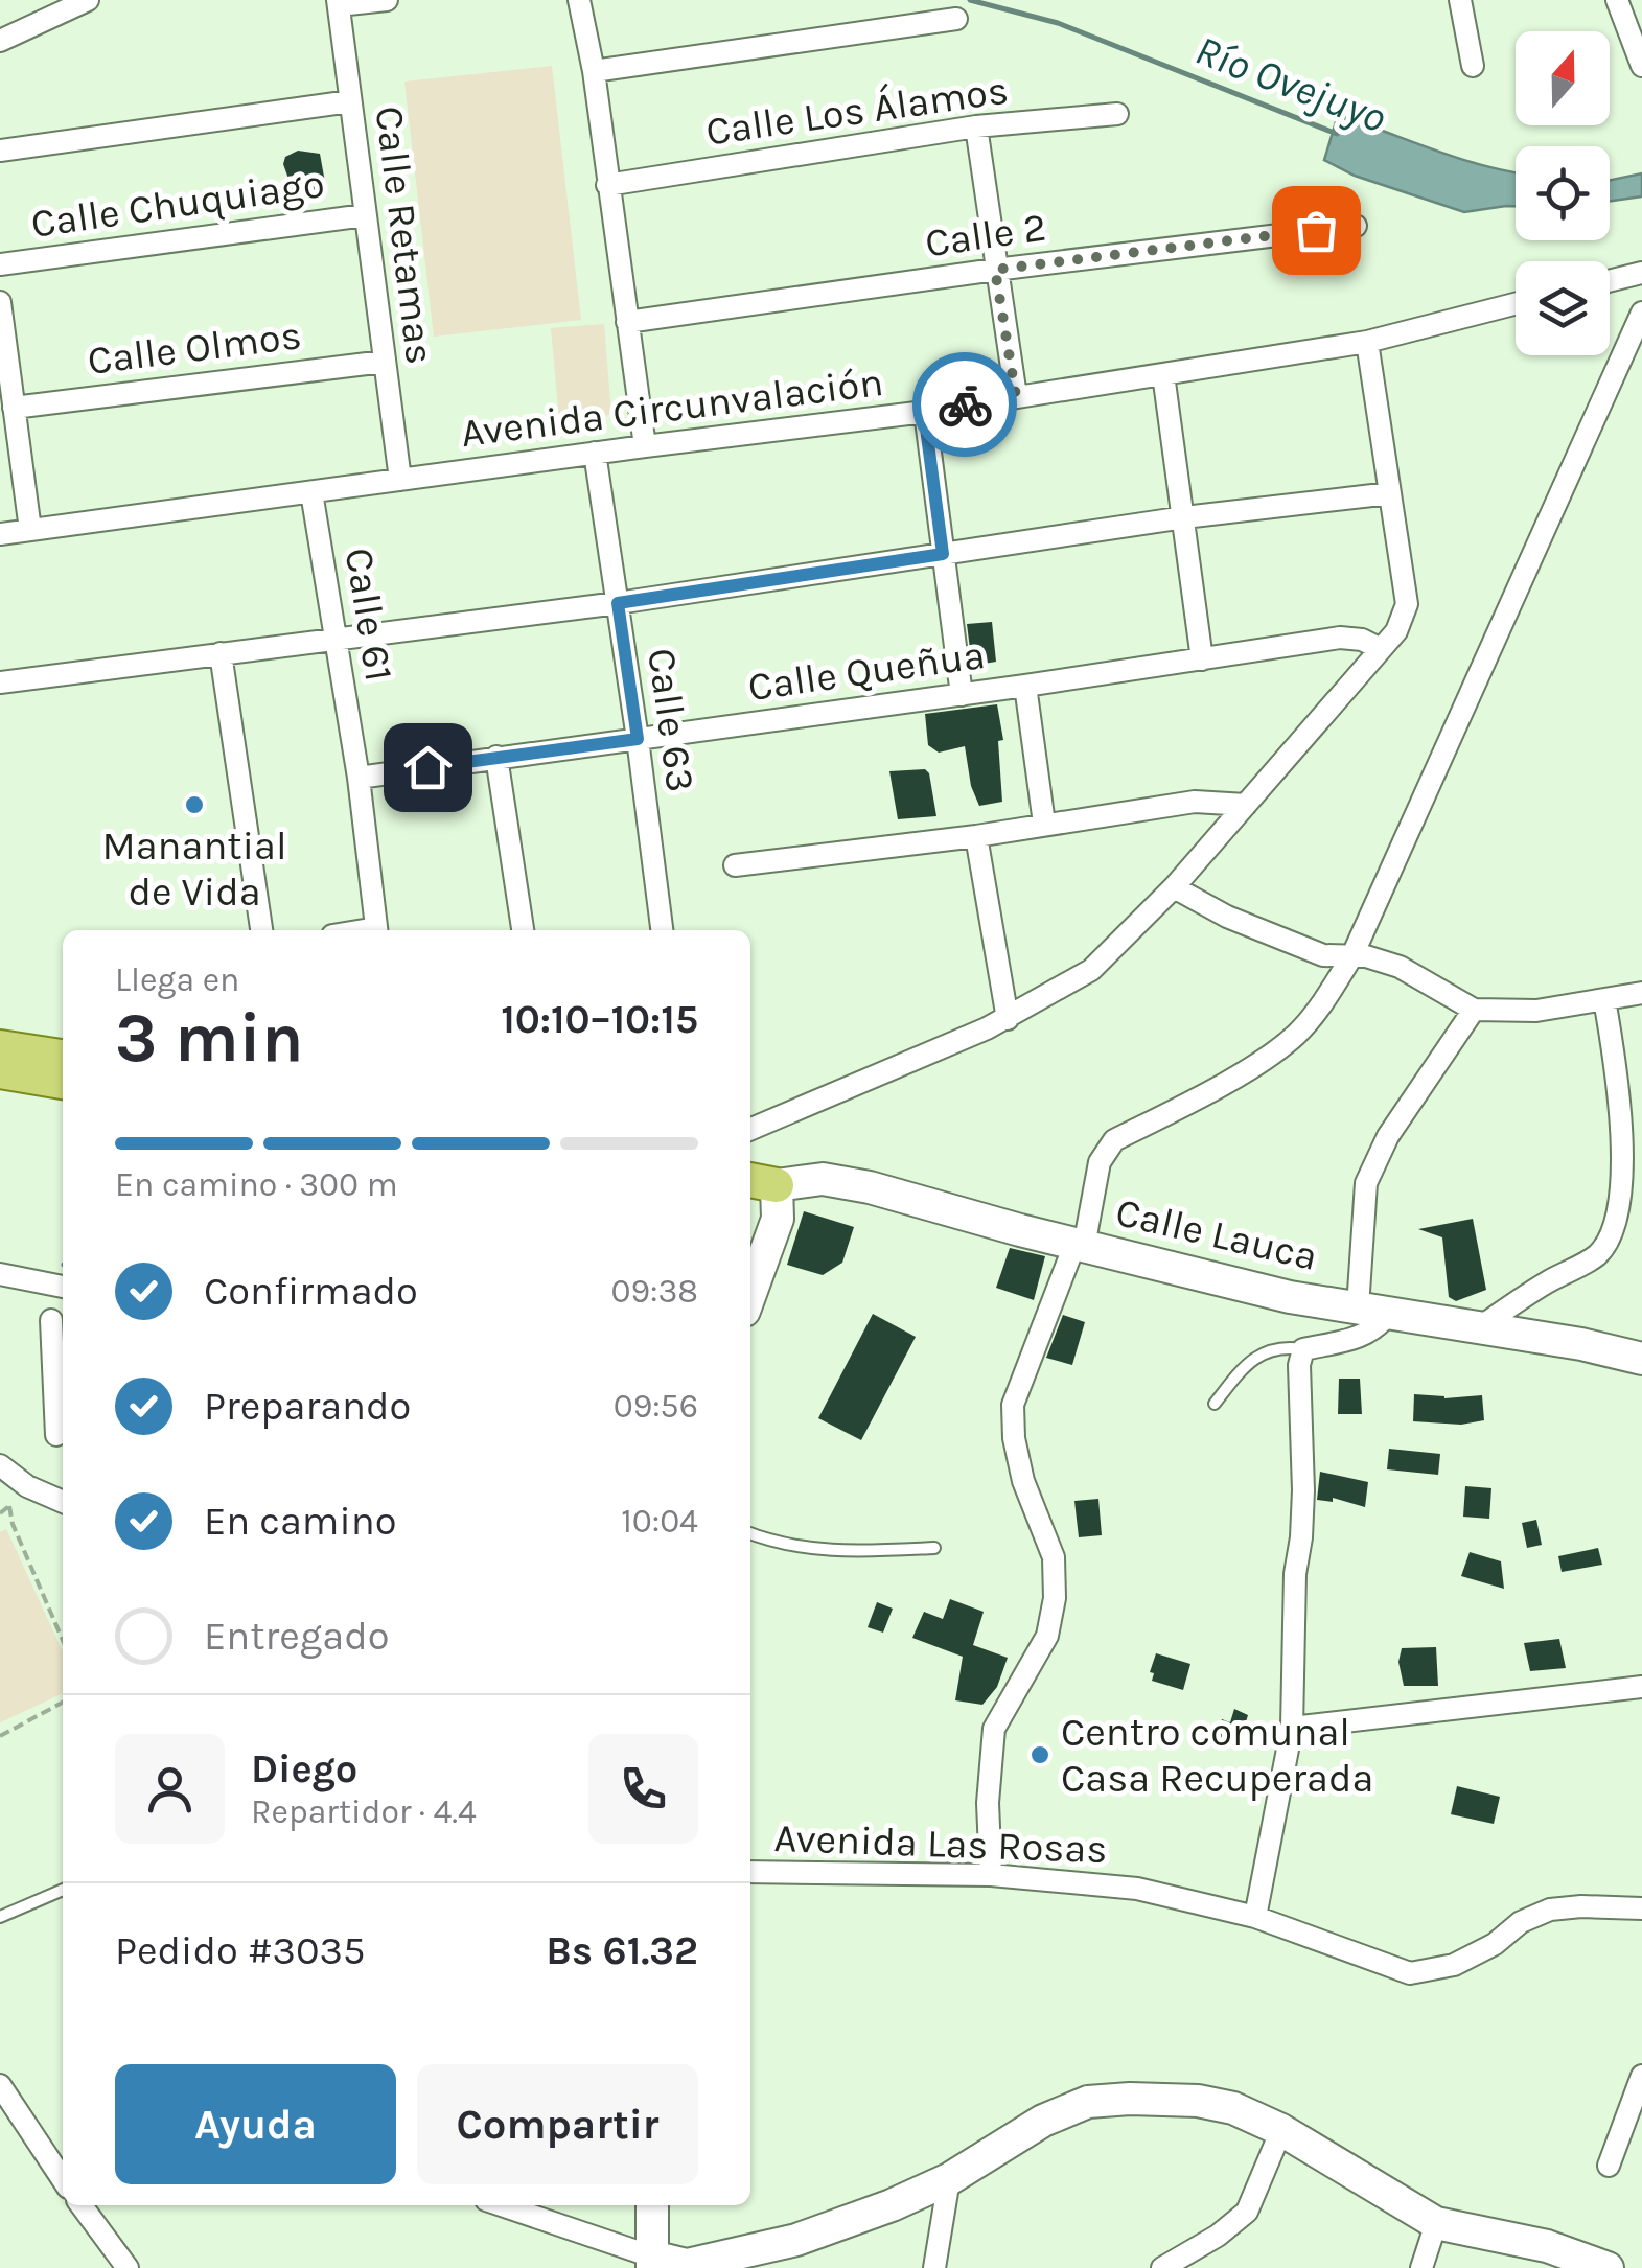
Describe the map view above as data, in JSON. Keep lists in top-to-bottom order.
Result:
{
  "streets": {
    "street": [
      "Calle Los Álamos",
      "Calle Chuquiago",
      "Calle Retamas",
      "Calle 2",
      "Calle Olmos",
      "Avenida Circunvalación",
      "Calle 61",
      "Calle Queñua",
      "Calle 63",
      "Calle Lauca",
      "Avenida Las Rosas"
    ]
  },
  "crossings": [
    ["Calle Chuquiago", "Calle Retamas"],
    ["Calle Retamas", "Calle Olmos"],
    ["Calle Retamas", "Avenida Circunvalación"],
    ["Avenida Circunvalación", "Calle 61"],
    ["Avenida Circunvalación", "Calle 63"],
    ["Calle 61", "Calle Queñua"],
    ["Calle Queñua", "Calle 63"]
  ],
  "water": ["Río Ovejuyo"],
  "places": ["Manantial de Vida", "Centro comunal Casa Recuperada"],
  "north": "top",
  "page": {
    "heading": ["3 min", "Llega en", "10:10–10:15"],
    "panel": [
      "Diego",
      "Repartidor · 4.4",
      "Pedido #3035",
      "Bs 61.32"
    ],
    "bar": "En camino · 300 m",
    "list": [
      ["Confirmado", "09:38"],
      ["Preparando", "09:56"],
      ["En camino", "10:04"],
      "Entregado"
    ],
    "buttons": ["Ayuda", "Compartir"]
  }
}
